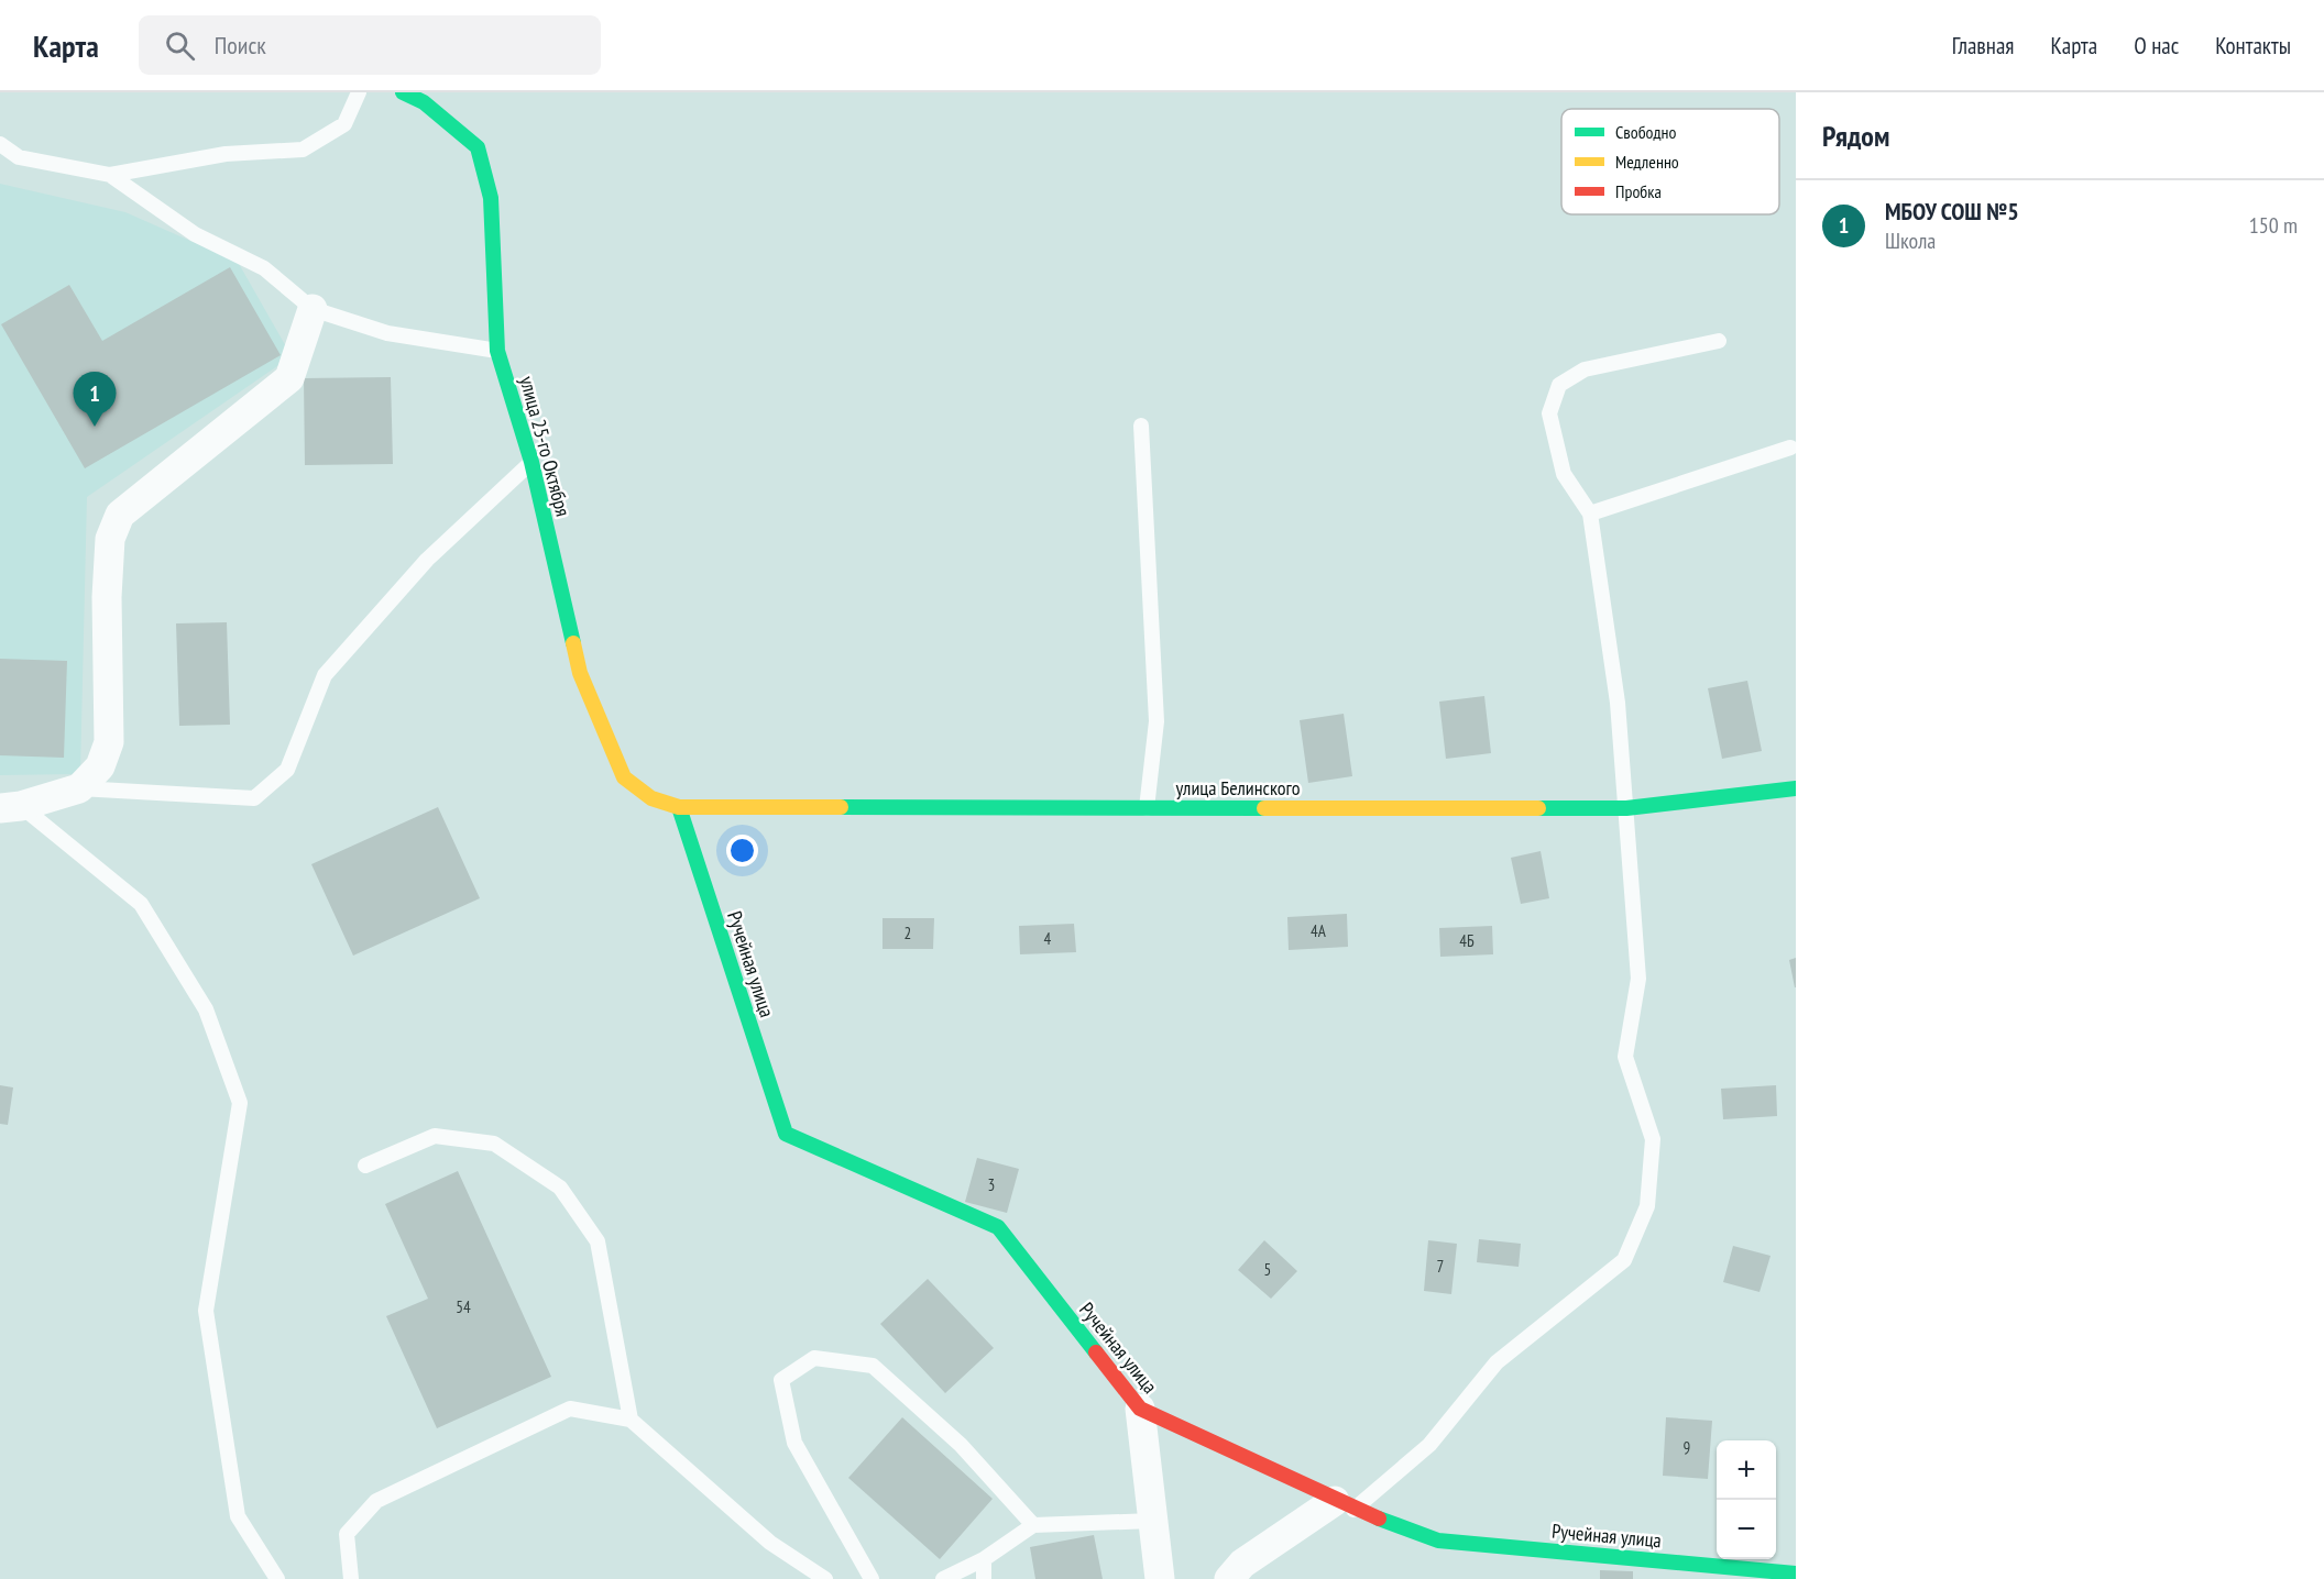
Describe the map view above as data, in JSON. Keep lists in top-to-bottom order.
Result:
{
  "streets": {
    "street": ["улица 25-го Октября", "улица Белинского", "Ручейная улица"]
  },
  "crossings": [
    ["улица 25-го Октября", "улица Белинского"],
    ["улица 25-го Октября", "Ручейная улица"],
    ["улица Белинского", "Ручейная улица"]
  ],
  "house_numbers": [
    "4А",
    "2",
    "4",
    "4Б",
    "3",
    "7",
    "5",
    "54",
    "9"
  ],
  "legend": ["Свободно", "Медленно", "Пробка"],
  "page": {
    "header": "Карта",
    "search": "Поиск",
    "nav": [
      "Главная",
      "Карта",
      "О нас",
      "Контакты"
    ],
    "heading": "Рядом",
    "list": [
      {
        "mark": "1",
        "name": "МБОУ СОШ №5",
        "note": "Школа",
        "value": "150 m"
      }
    ],
    "pins": "1",
    "map_buttons": ["+", "−"]
  }
}
